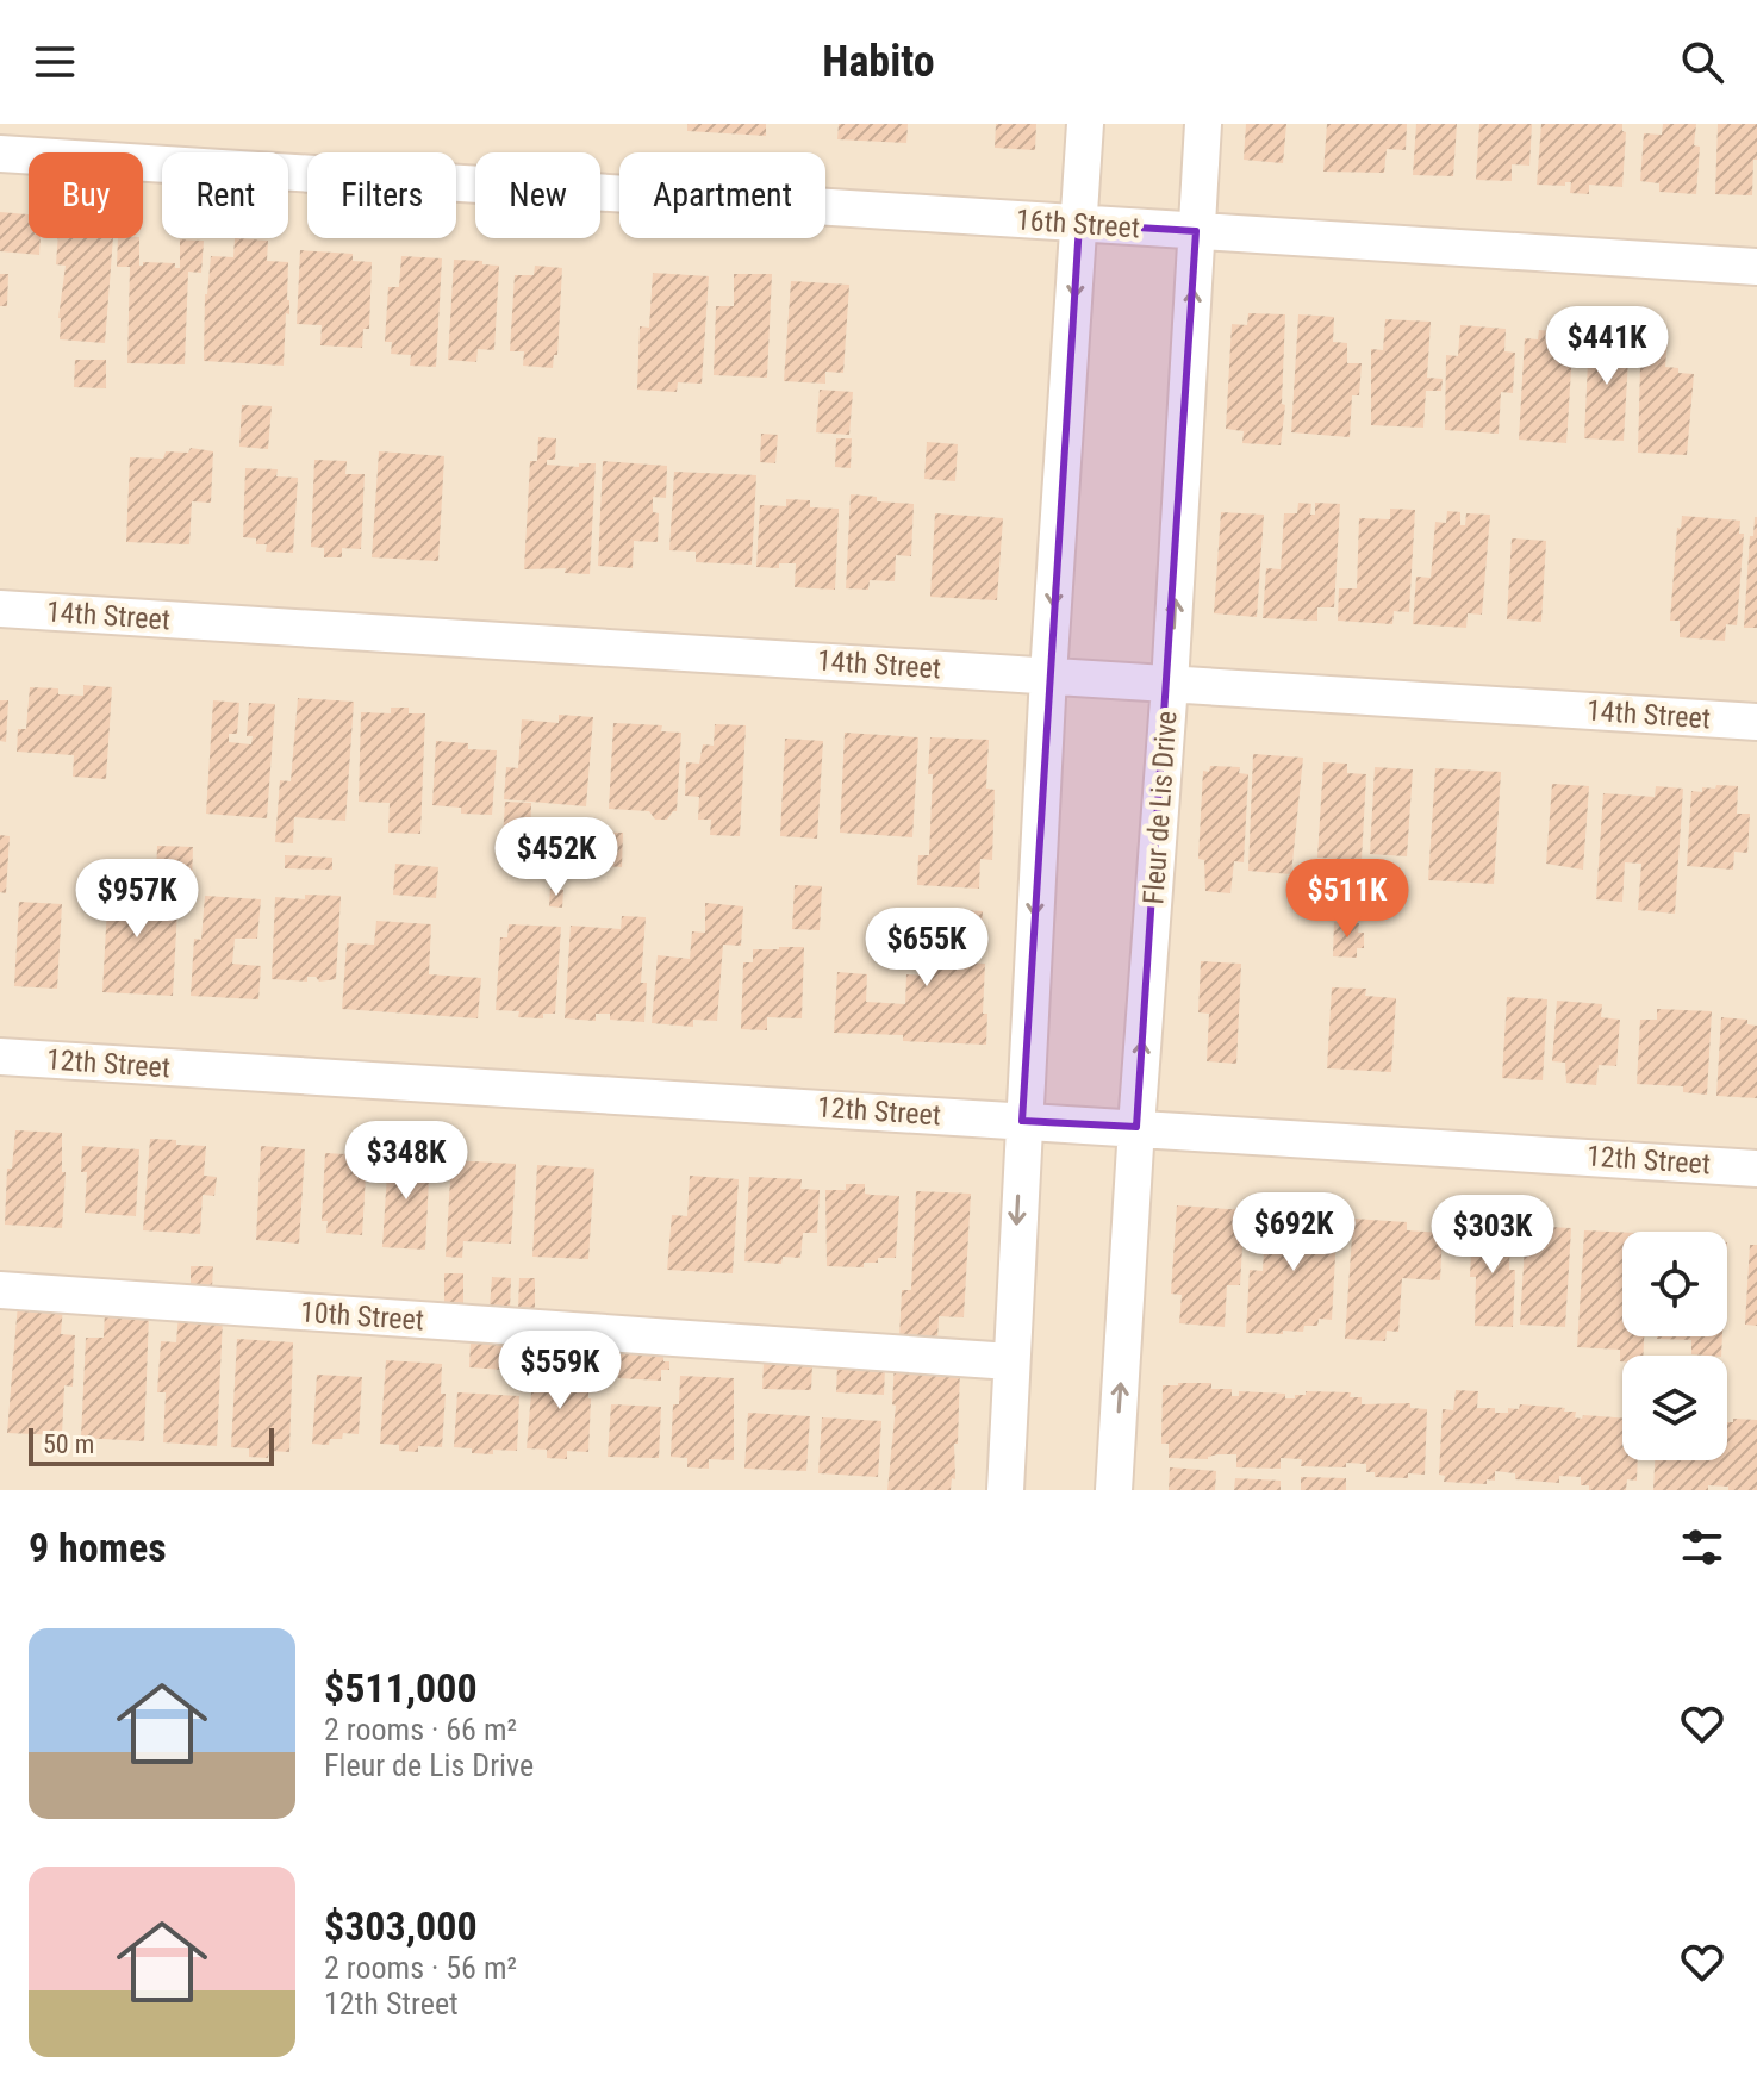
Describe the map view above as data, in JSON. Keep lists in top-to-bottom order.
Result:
{
  "streets": {
    "street": [
      "16th Street",
      "14th Street",
      "Fleur de Lis Drive",
      "12th Street",
      "10th Street"
    ]
  },
  "crossings": [
    ["16th Street", "Fleur de Lis Drive"],
    ["14th Street", "Fleur de Lis Drive"],
    ["Fleur de Lis Drive", "12th Street"]
  ],
  "scale_bar": "50 m",
  "page": {
    "header": "Habito",
    "chip": [
      "Buy",
      "Rent",
      "Filters",
      "New",
      "Apartment"
    ],
    "price": [
      "$441K",
      "$452K",
      "$957K",
      "$511K",
      "$655K",
      "$348K",
      "$692K",
      "$303K",
      "$559K"
    ],
    "scale": "50 m",
    "heading": "9 homes",
    "list": [
      {
        "name": "$511,000",
        "note": "2 rooms · 66 m² · Fleur de Lis Drive"
      },
      {
        "name": "$303,000",
        "note": "2 rooms · 56 m² · 12th Street"
      }
    ]
  }
}
